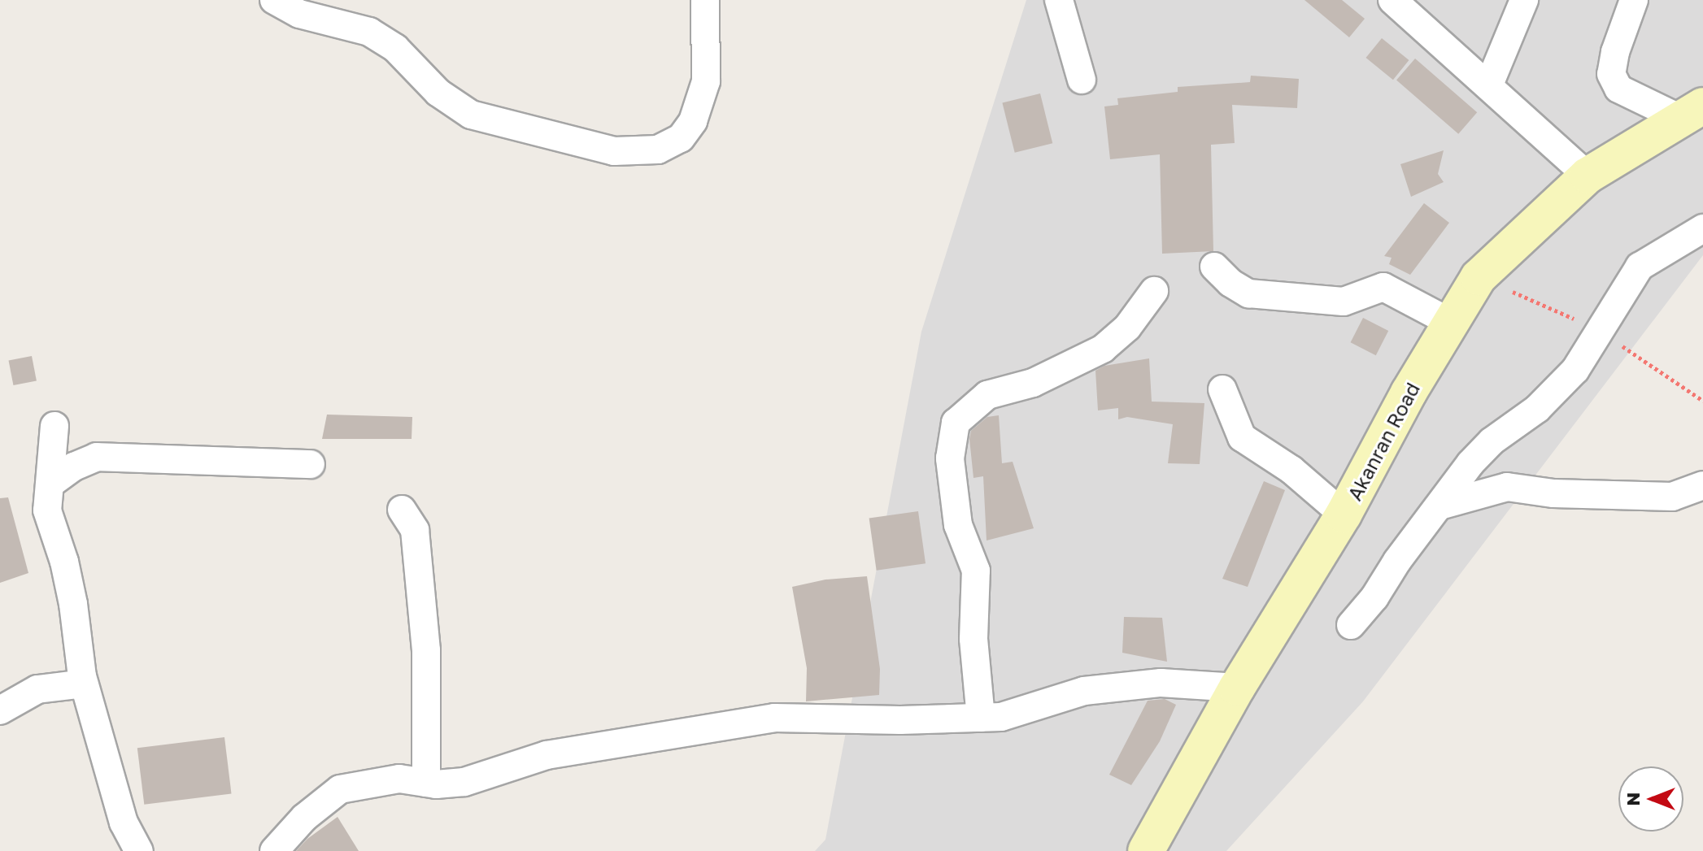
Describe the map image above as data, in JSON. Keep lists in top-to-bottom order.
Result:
{
  "streets": {
    "main road": ["Akanran Road"]
  },
  "north": "left"
}
